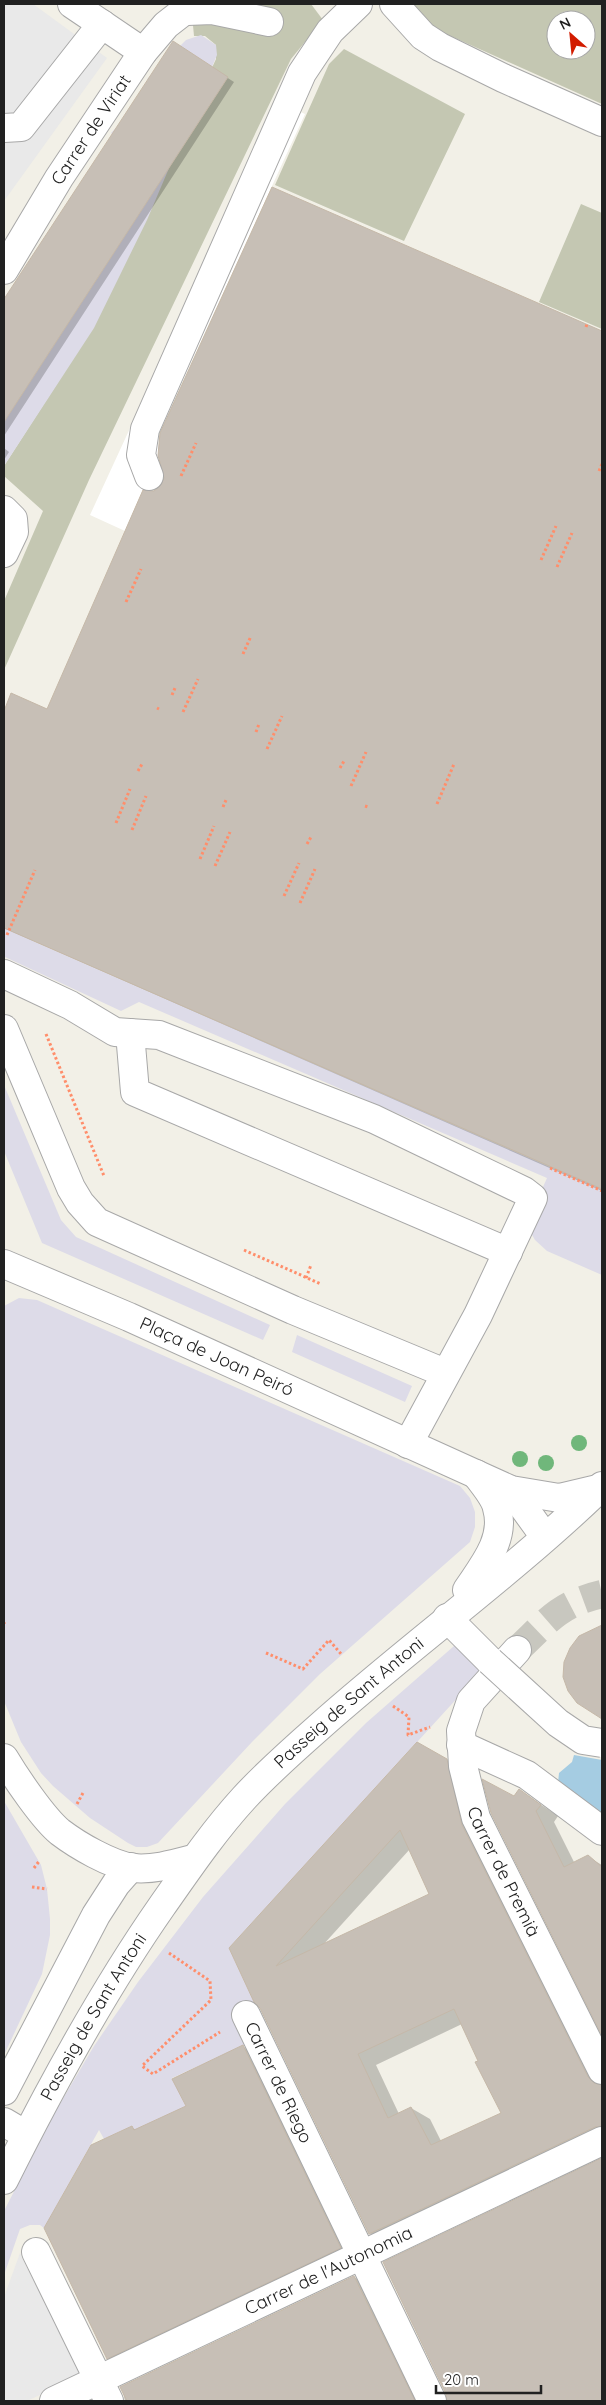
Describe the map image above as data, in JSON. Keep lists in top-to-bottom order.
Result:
{
  "streets": {
    "street": [
      "Carrer de Viriat",
      "Plaça de Joan Peiró",
      "Passeig de Sant Antoni",
      "Carrer de Premià",
      "Carrer de Riego",
      "Carrer de l'Autonomia"
    ]
  },
  "crossings": [
    ["Plaça de Joan Peiró", "Passeig de Sant Antoni"],
    ["Carrer de Riego", "Carrer de l'Autonomia"]
  ],
  "scale_bar": "20 m",
  "north": "top left"
}
